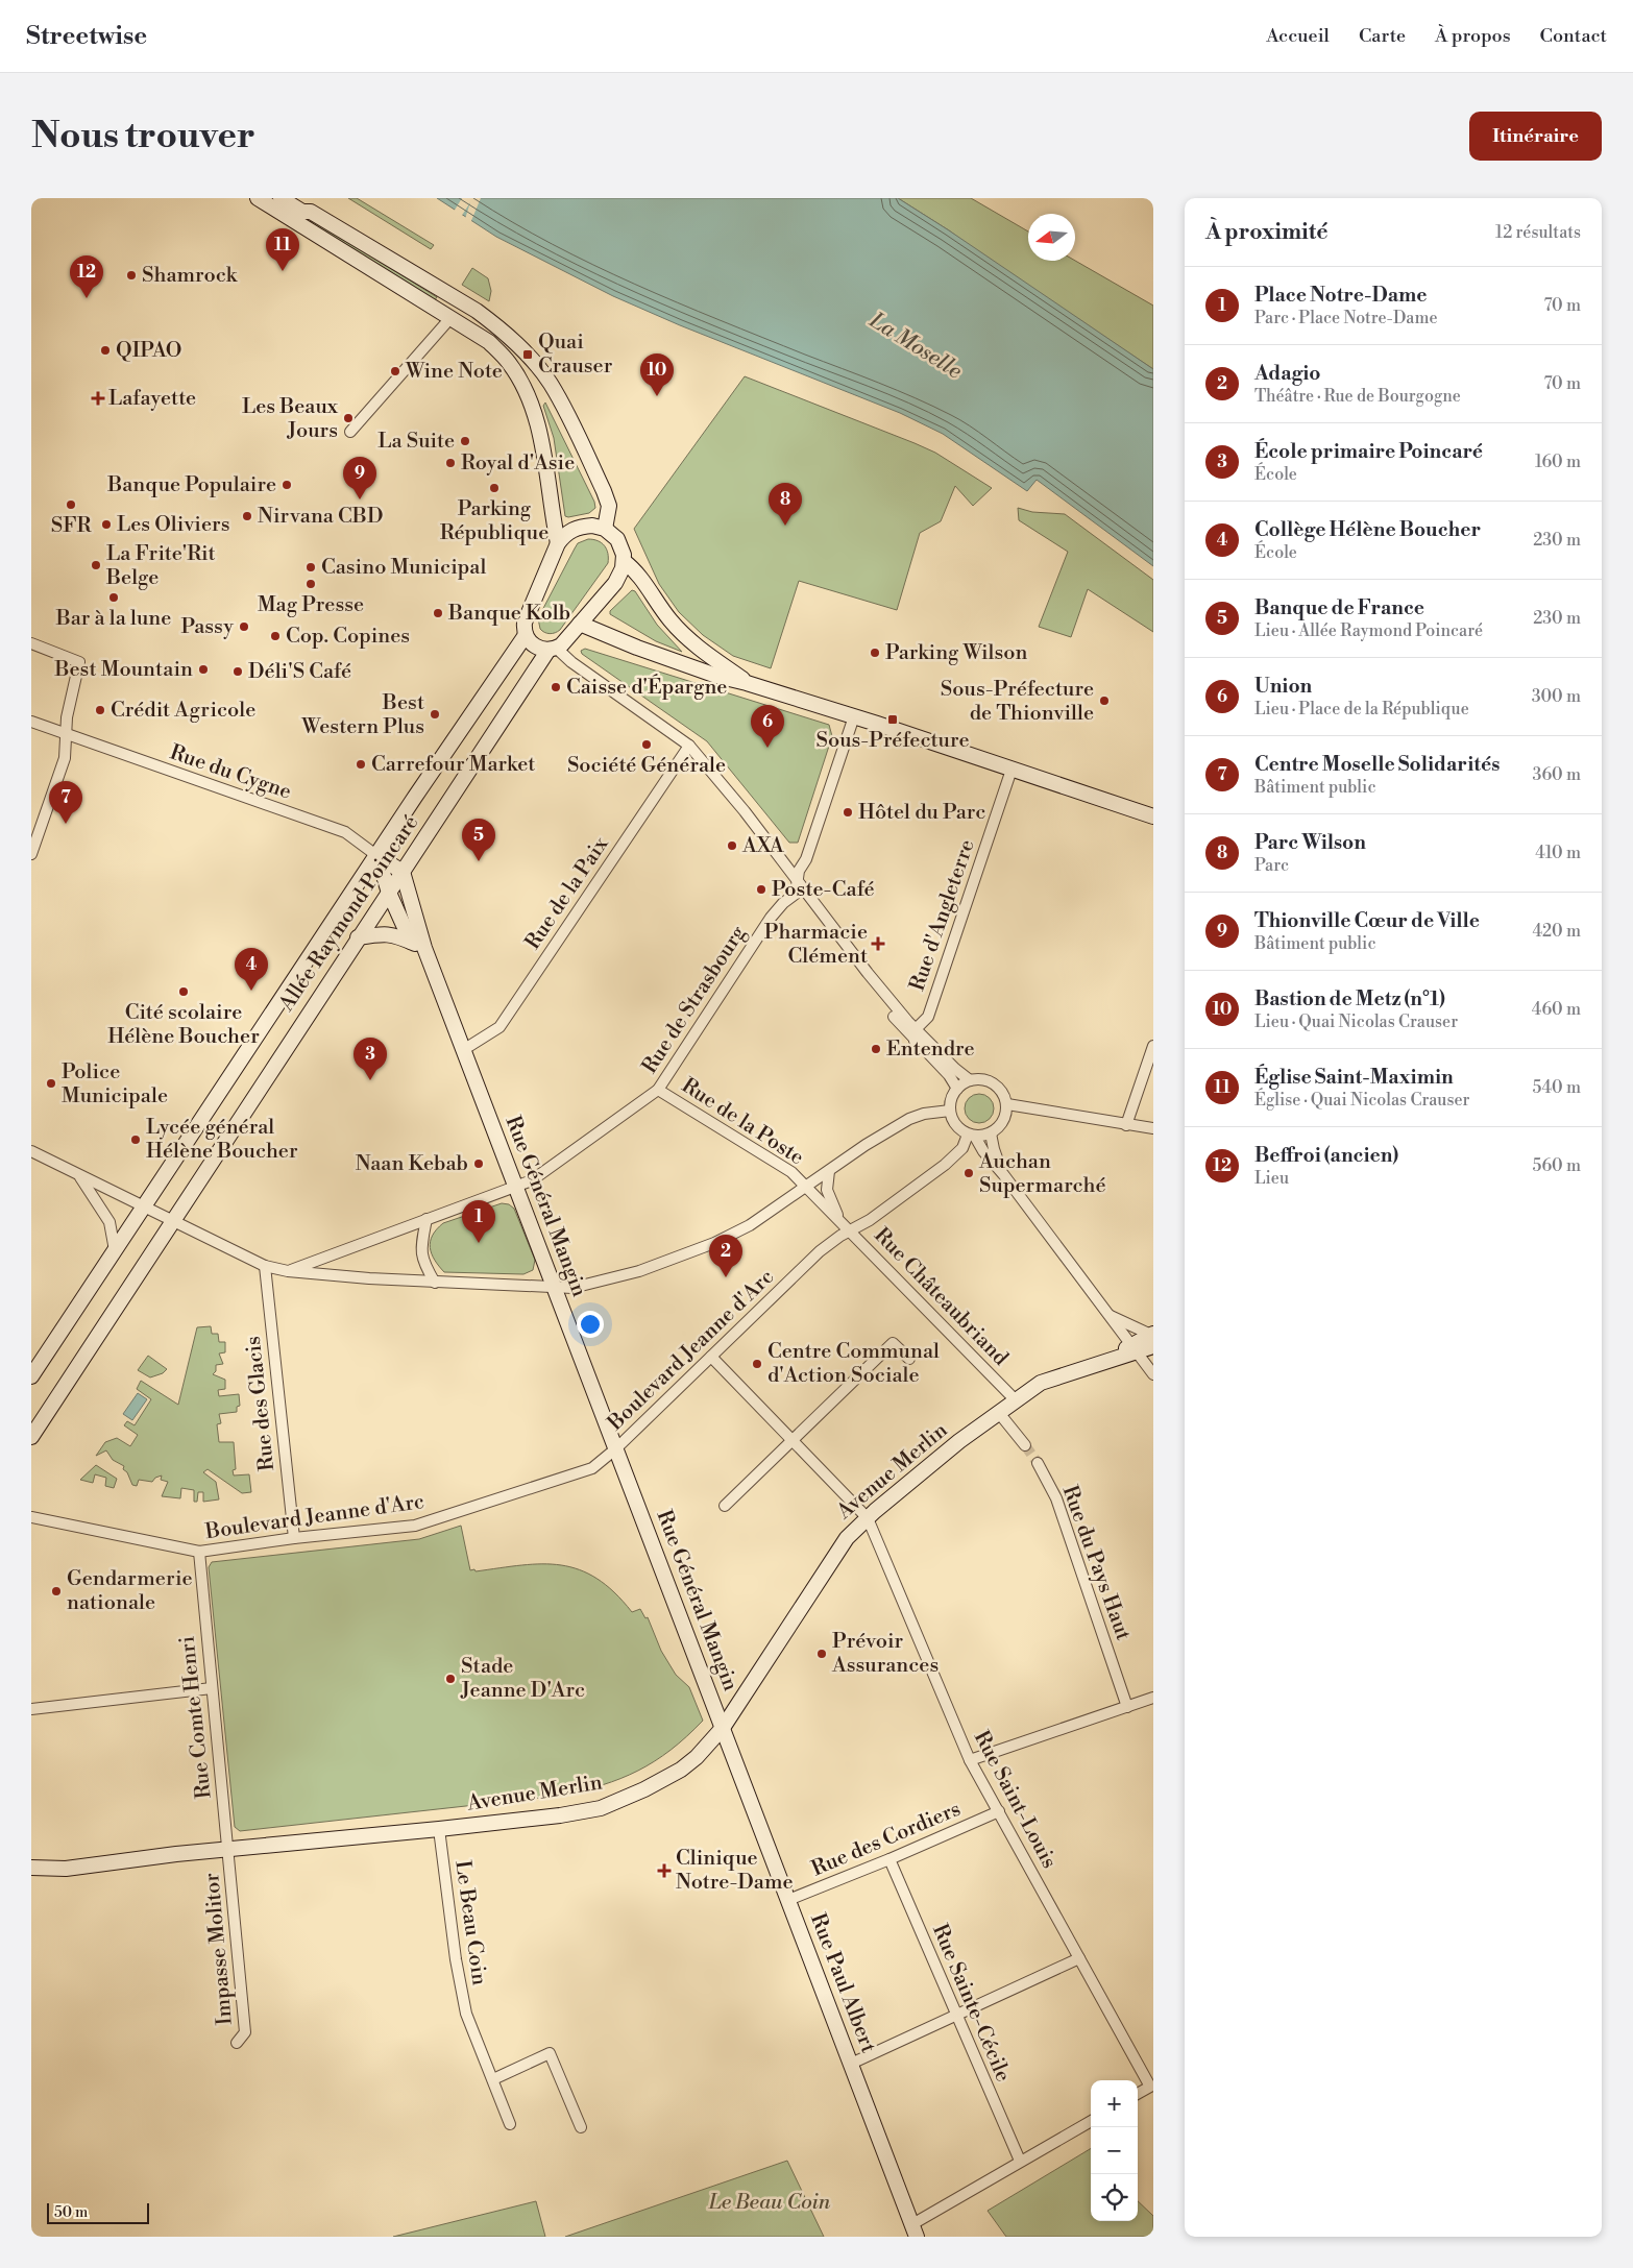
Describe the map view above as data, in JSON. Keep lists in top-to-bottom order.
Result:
{
  "streets": {
    "main road": [
      "Allée Raymond Poincaré",
      "Rue Général Mangin",
      "Avenue Merlin",
      "Rue Paul Albert"
    ],
    "street": [
      "Rue du Cygne",
      "Rue de la Paix",
      "Rue d'Angleterre",
      "Rue de Strasbourg",
      "Rue de la Poste",
      "Rue Châteaubriand",
      "Boulevard Jeanne d'Arc",
      "Rue des Glacis",
      "Rue du Pays Haut",
      "Rue Comte Henri",
      "Rue Saint-Louis",
      "Rue des Cordiers",
      "Le Beau Coin",
      "Impasse Molitor",
      "Rue Sainte-Cécile"
    ]
  },
  "crossings": [
    ["Rue du Cygne", "Allée Raymond Poincaré"],
    ["Rue de la Paix", "Rue Général Mangin"],
    ["Allée Raymond Poincaré", "Rue Général Mangin"],
    ["Rue de Strasbourg", "Rue de la Poste"],
    ["Rue de Strasbourg", "Rue Général Mangin"],
    ["Rue de la Poste", "Rue Châteaubriand"],
    ["Rue Général Mangin", "Boulevard Jeanne d'Arc"],
    ["Rue Général Mangin", "Avenue Merlin"],
    ["Rue Général Mangin", "Rue Paul Albert"],
    ["Rue Châteaubriand", "Boulevard Jeanne d'Arc"],
    ["Rue Châteaubriand", "Avenue Merlin"],
    ["Boulevard Jeanne d'Arc", "Rue des Glacis"],
    ["Boulevard Jeanne d'Arc", "Rue Comte Henri"],
    ["Avenue Merlin", "Rue Comte Henri"],
    ["Avenue Merlin", "Rue Saint-Louis"],
    ["Avenue Merlin", "Le Beau Coin"],
    ["Avenue Merlin", "Impasse Molitor"],
    ["Avenue Merlin", "Rue Paul Albert"],
    ["Rue Comte Henri", "Impasse Molitor"],
    ["Rue Saint-Louis", "Rue des Cordiers"],
    ["Rue des Cordiers", "Rue Paul Albert"],
    ["Rue des Cordiers", "Rue Sainte-Cécile"]
  ],
  "water": ["La Moselle"],
  "parks": ["Le Beau Coin"],
  "places": {
    "other": [
      "Shamrock",
      "QIPAO",
      "Wine Note",
      "Les Beaux Jours",
      "La Suite",
      "Royal d'Asie",
      "Banque Populaire",
      "Parking République",
      "SFR",
      "Nirvana CBD",
      "Les Oliviers",
      "La Frite'Rit Belge",
      "Casino Municipal",
      "Mag Presse",
      "Bar à la lune",
      "Banque Kolb",
      "Passy",
      "Cop. Copines",
      "Parking Wilson",
      "Best Mountain",
      "Déli'S Café",
      "Caisse d'Épargne",
      "Sous-Préfecture de Thionville",
      "Crédit Agricole",
      "Best Western Plus",
      "Société Générale",
      "Carrefour Market",
      "Hôtel du Parc",
      "AXA",
      "Poste-Café",
      "Cité scolaire Hélène Boucher",
      "Entendre",
      "Police Municipale",
      "Lycée général Hélène Boucher",
      "Naan Kebab",
      "Auchan Supermarché",
      "Centre Communal d'Action Sociale",
      "Gendarmerie nationale",
      "Prévoir Assurances",
      "Stade Jeanne D'Arc"
    ],
    "transit": ["Quai Crauser", "Sous-Préfecture"],
    "health": ["Lafayette", "Pharmacie Clément", "Clinique Notre-Dame"]
  },
  "scale_bar": "50 m",
  "north": "left",
  "page": {
    "header": "Streetwise",
    "nav": [
      "Accueil",
      "Carte",
      "À propos",
      "Contact"
    ],
    "buttons": "Itinéraire",
    "title": "Nous trouver",
    "heading": ["À proximité", "12 résultats"],
    "pins": [
      "11",
      "12",
      "10",
      "9",
      "8",
      "6",
      "7",
      "5",
      "4",
      "3",
      "1",
      "2"
    ],
    "list": [
      {
        "mark": "1",
        "name": "Place Notre-Dame",
        "note": "Parc · Place Notre-Dame",
        "value": "70 m"
      },
      {
        "mark": "2",
        "name": "Adagio",
        "note": "Théâtre · Rue de Bourgogne",
        "value": "70 m"
      },
      {
        "mark": "3",
        "name": "École primaire Poincaré",
        "note": "École",
        "value": "160 m"
      },
      {
        "mark": "4",
        "name": "Collège Hélène Boucher",
        "note": "École",
        "value": "230 m"
      },
      {
        "mark": "5",
        "name": "Banque de France",
        "note": "Lieu · Allée Raymond Poincaré",
        "value": "230 m"
      },
      {
        "mark": "6",
        "name": "Union",
        "note": "Lieu · Place de la République",
        "value": "300 m"
      },
      {
        "mark": "7",
        "name": "Centre Moselle Solidarités",
        "note": "Bâtiment public",
        "value": "360 m"
      },
      {
        "mark": "8",
        "name": "Parc Wilson",
        "note": "Parc",
        "value": "410 m"
      },
      {
        "mark": "9",
        "name": "Thionville Cœur de Ville",
        "note": "Bâtiment public",
        "value": "420 m"
      },
      {
        "mark": "10",
        "name": "Bastion de Metz (n°1)",
        "note": "Lieu · Quai Nicolas Crauser",
        "value": "460 m"
      },
      {
        "mark": "11",
        "name": "Église Saint-Maximin",
        "note": "Église · Quai Nicolas Crauser",
        "value": "540 m"
      },
      {
        "mark": "12",
        "name": "Beffroi (ancien)",
        "note": "Lieu",
        "value": "560 m"
      }
    ],
    "map_buttons": ["+", "−"],
    "scale": "50 m"
  }
}
